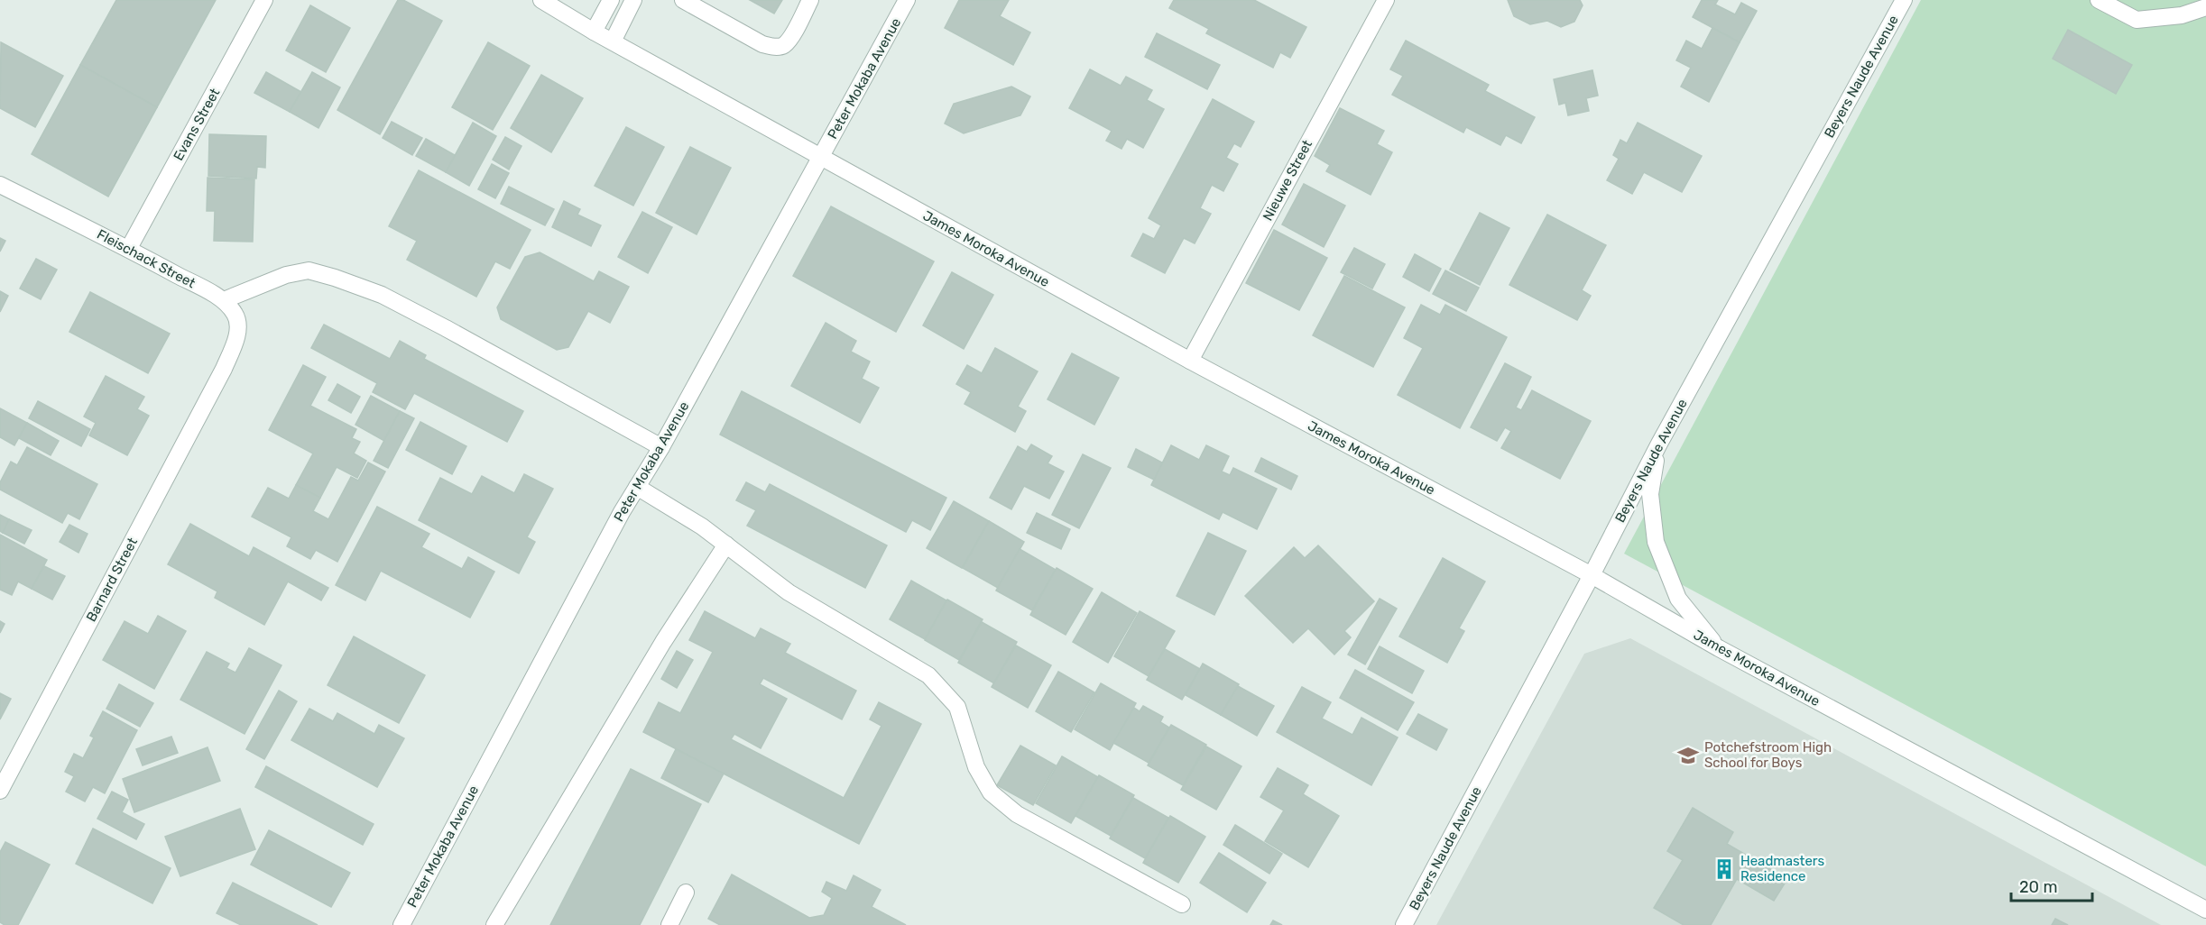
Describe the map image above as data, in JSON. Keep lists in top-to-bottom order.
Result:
{
  "streets": {
    "street": [
      "Beyers Naude Avenue",
      "Peter Mokaba Avenue",
      "Evans Street",
      "Nieuwe Street",
      "James Moroka Avenue",
      "Fleischack Street",
      "Barnard Street"
    ]
  },
  "crossings": [
    ["Beyers Naude Avenue", "James Moroka Avenue"],
    ["Peter Mokaba Avenue", "James Moroka Avenue"],
    ["Evans Street", "Fleischack Street"],
    ["Nieuwe Street", "James Moroka Avenue"],
    ["Fleischack Street", "Barnard Street"]
  ],
  "places": {
    "school or university": ["Potchefstroom High School for Boys"],
    "building": ["Headmasters Residence"]
  },
  "scale_bar": "20 m"
}
